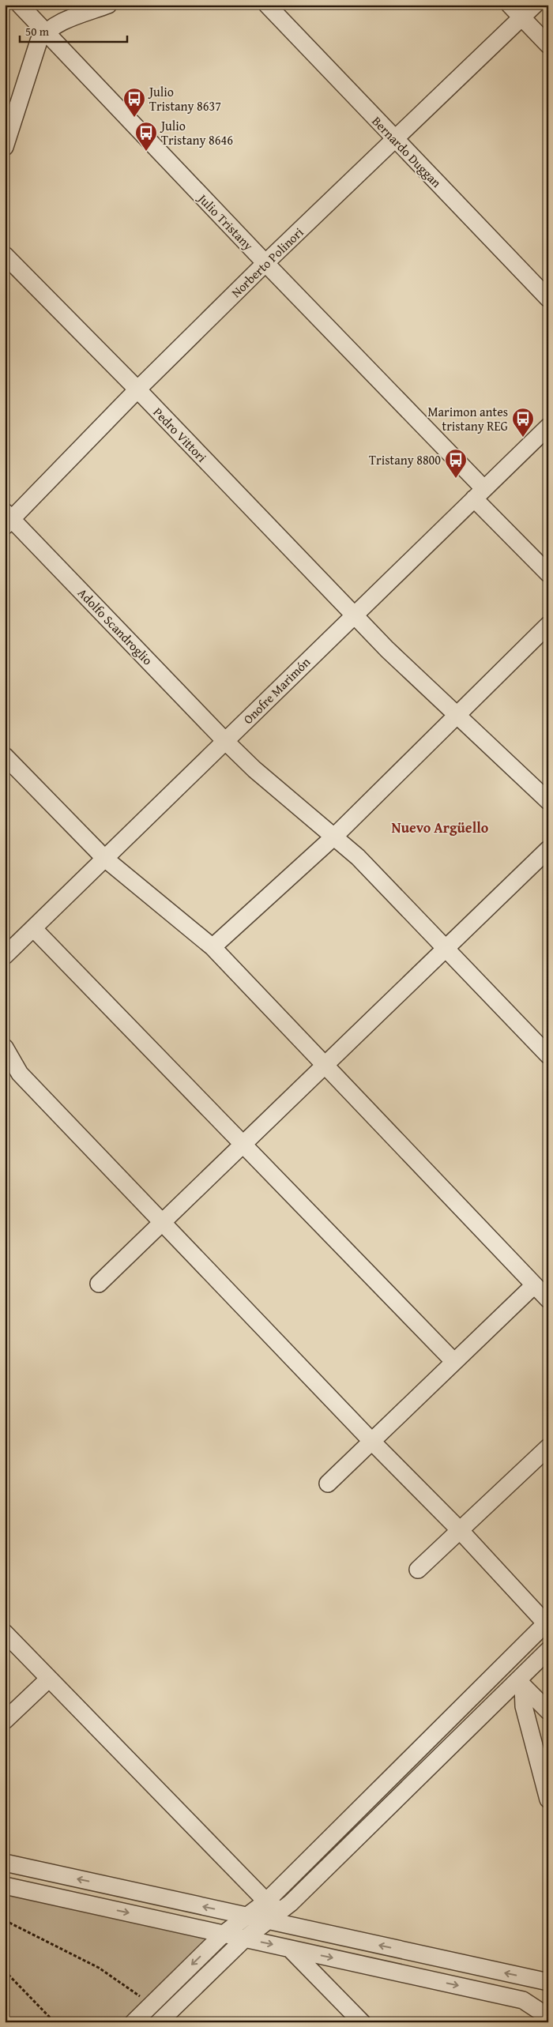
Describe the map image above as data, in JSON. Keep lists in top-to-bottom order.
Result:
{
  "streets": {
    "street": [
      "Bernardo Duggan",
      "Julio Tristany",
      "Norberto Polinori",
      "Pedro Vittori",
      "Adolfo Scandroglio",
      "Onofre Marimón"
    ]
  },
  "crossings": [
    ["Bernardo Duggan", "Norberto Polinori"],
    ["Julio Tristany", "Norberto Polinori"],
    ["Julio Tristany", "Onofre Marimón"],
    ["Norberto Polinori", "Pedro Vittori"],
    ["Norberto Polinori", "Adolfo Scandroglio"],
    ["Pedro Vittori", "Onofre Marimón"],
    ["Adolfo Scandroglio", "Onofre Marimón"]
  ],
  "districts": ["Nuevo Argüello"],
  "places": {
    "bus stop": [
      "Julio Tristany 8637",
      "Julio Tristany 8646",
      "Marimon antes tristany REG",
      "Tristany 8800"
    ]
  },
  "scale_bar": "50 m"
}
